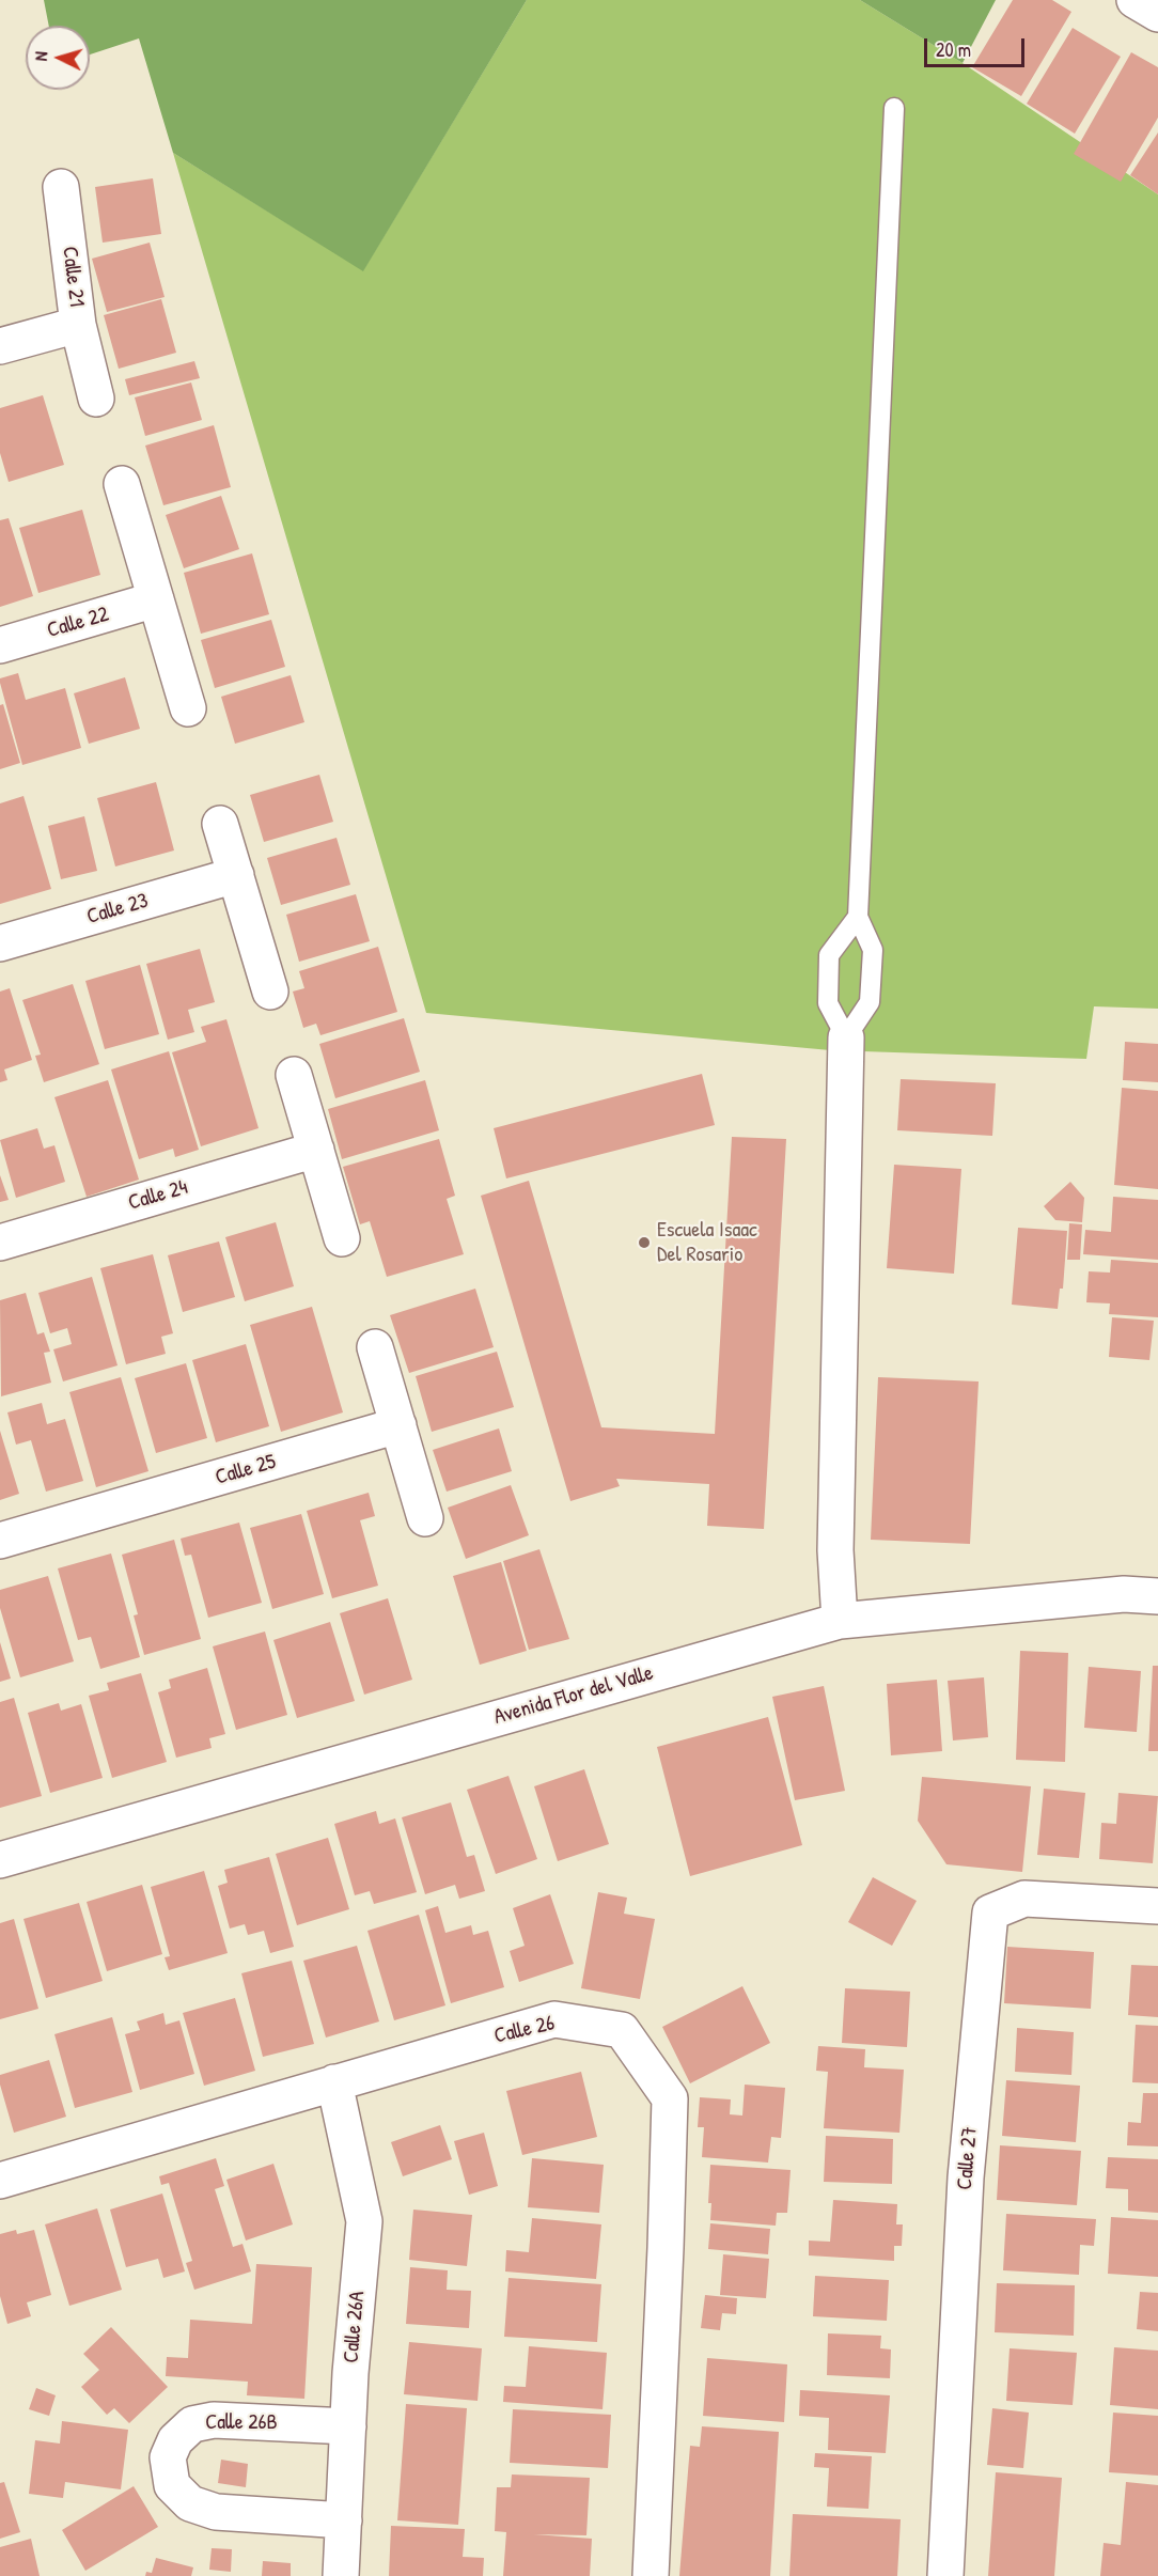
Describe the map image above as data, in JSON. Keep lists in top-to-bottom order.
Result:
{
  "streets": {
    "street": [
      "Calle 21",
      "Calle 22",
      "Calle 23",
      "Calle 24",
      "Calle 25",
      "Avenida Flor del Valle",
      "Calle 26",
      "Calle 27",
      "Calle 26A",
      "Calle 26B"
    ]
  },
  "crossings": [
    ["Calle 26", "Calle 26A"],
    ["Calle 26A", "Calle 26B"]
  ],
  "places": ["Escuela Isaac Del Rosario"],
  "scale_bar": "20 m",
  "north": "left"
}
